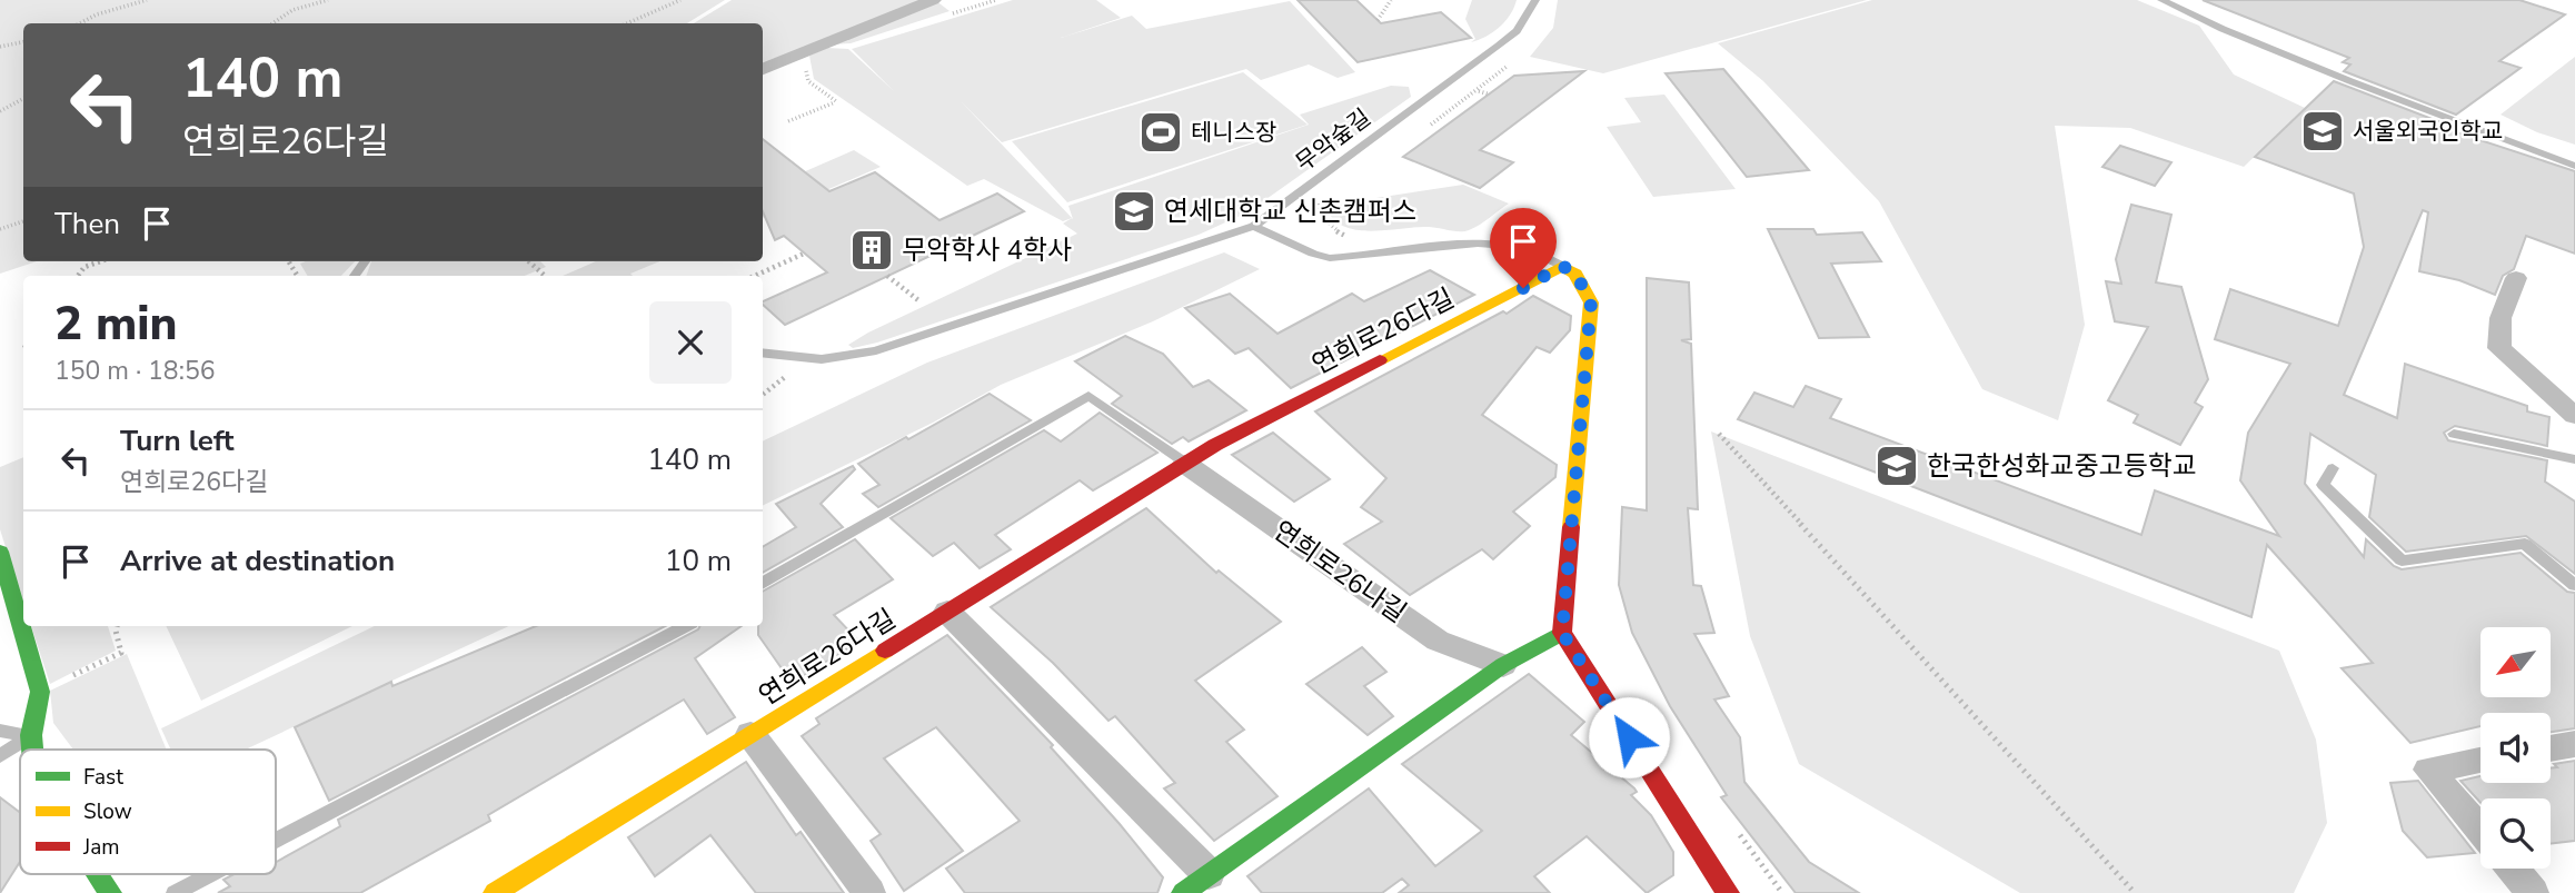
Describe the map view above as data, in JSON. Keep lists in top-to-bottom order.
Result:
{
  "streets": {
    "street": ["연희로26다길", "연희로26나길"],
    "lane": ["무악숲길"]
  },
  "crossings": [
    ["연희로26다길", "연희로26나길"]
  ],
  "places": {
    "school or university": ["서울외국인학교", "연세대학교 신촌캠퍼스", "한국한성화교중고등학교"],
    "sports": ["테니스장"],
    "building": ["무악학사 4학사"]
  },
  "legend": ["Fast", "Slow", "Jam"],
  "north": "bottom left",
  "page": {
    "turn": ["140 m", "연희로26다길"],
    "then": "Then",
    "heading": ["2 min", "150 m · 18:56"],
    "list": [
      {
        "name": "Turn left",
        "note": "연희로26다길",
        "value": "140 m"
      },
      {
        "name": "Arrive at destination",
        "value": "10 m"
      }
    ]
  }
}
